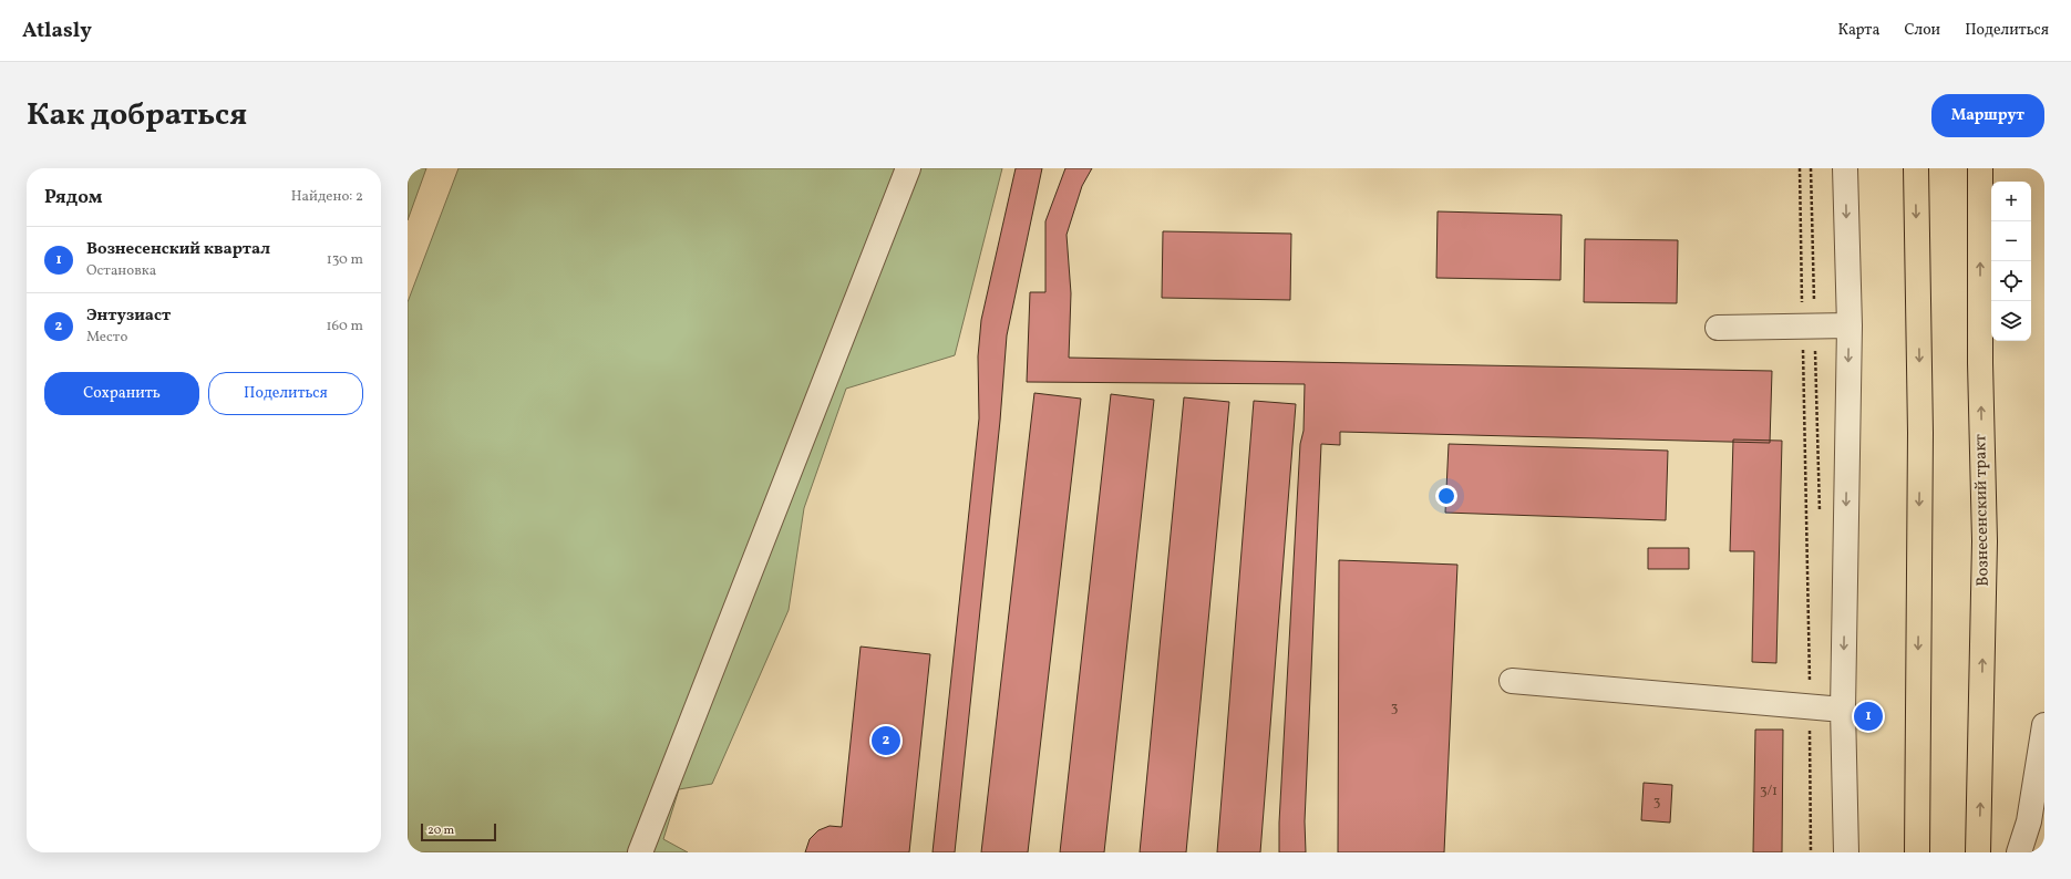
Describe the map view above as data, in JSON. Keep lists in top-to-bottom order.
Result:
{
  "streets": {
    "main road": ["Вознесенский тракт"]
  },
  "house_numbers": ["3", "3/1", "3"],
  "scale_bar": "20 m",
  "page": {
    "header": "Atlasly",
    "nav": ["Карта", "Слои", "Поделиться"],
    "title": "Как добраться",
    "buttons": [
      "Маршрут",
      ["Сохранить", "Поделиться"]
    ],
    "heading": ["Рядом", "Найдено: 2"],
    "map_buttons": ["+", "−"],
    "list": [
      {
        "mark": "1",
        "name": "Вознесенский квартал",
        "note": "Остановка",
        "value": "130 m"
      },
      {
        "mark": "2",
        "name": "Энтузиаст",
        "note": "Место",
        "value": "160 m"
      }
    ],
    "pins": ["1", "2"],
    "scale": "20 m"
  }
}
